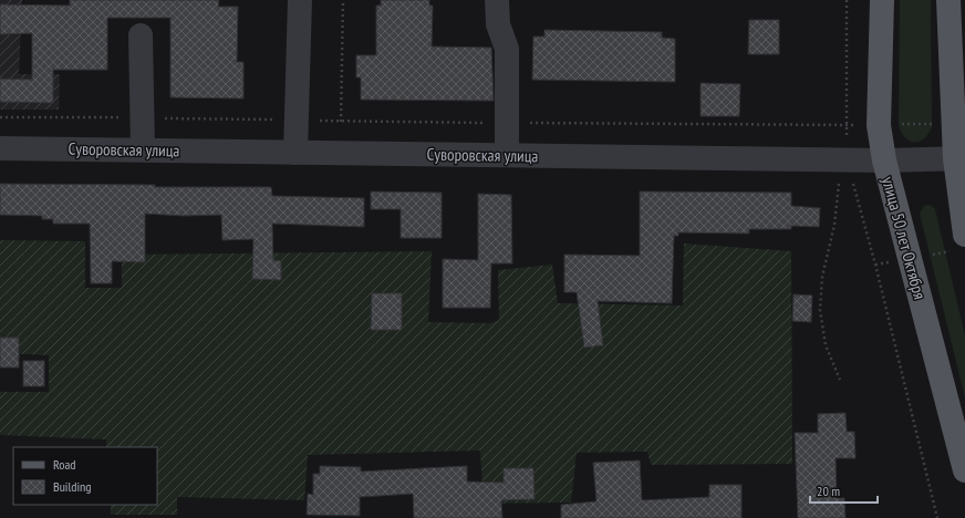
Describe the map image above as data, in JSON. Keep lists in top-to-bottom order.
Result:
{
  "streets": {
    "main road": ["улица 50 лет Октября"],
    "street": ["Суворовская улица"]
  },
  "crossings": [
    ["Суворовская улица", "улица 50 лет Октября"]
  ],
  "legend": ["Road", "Building"],
  "scale_bar": "20 m"
}
